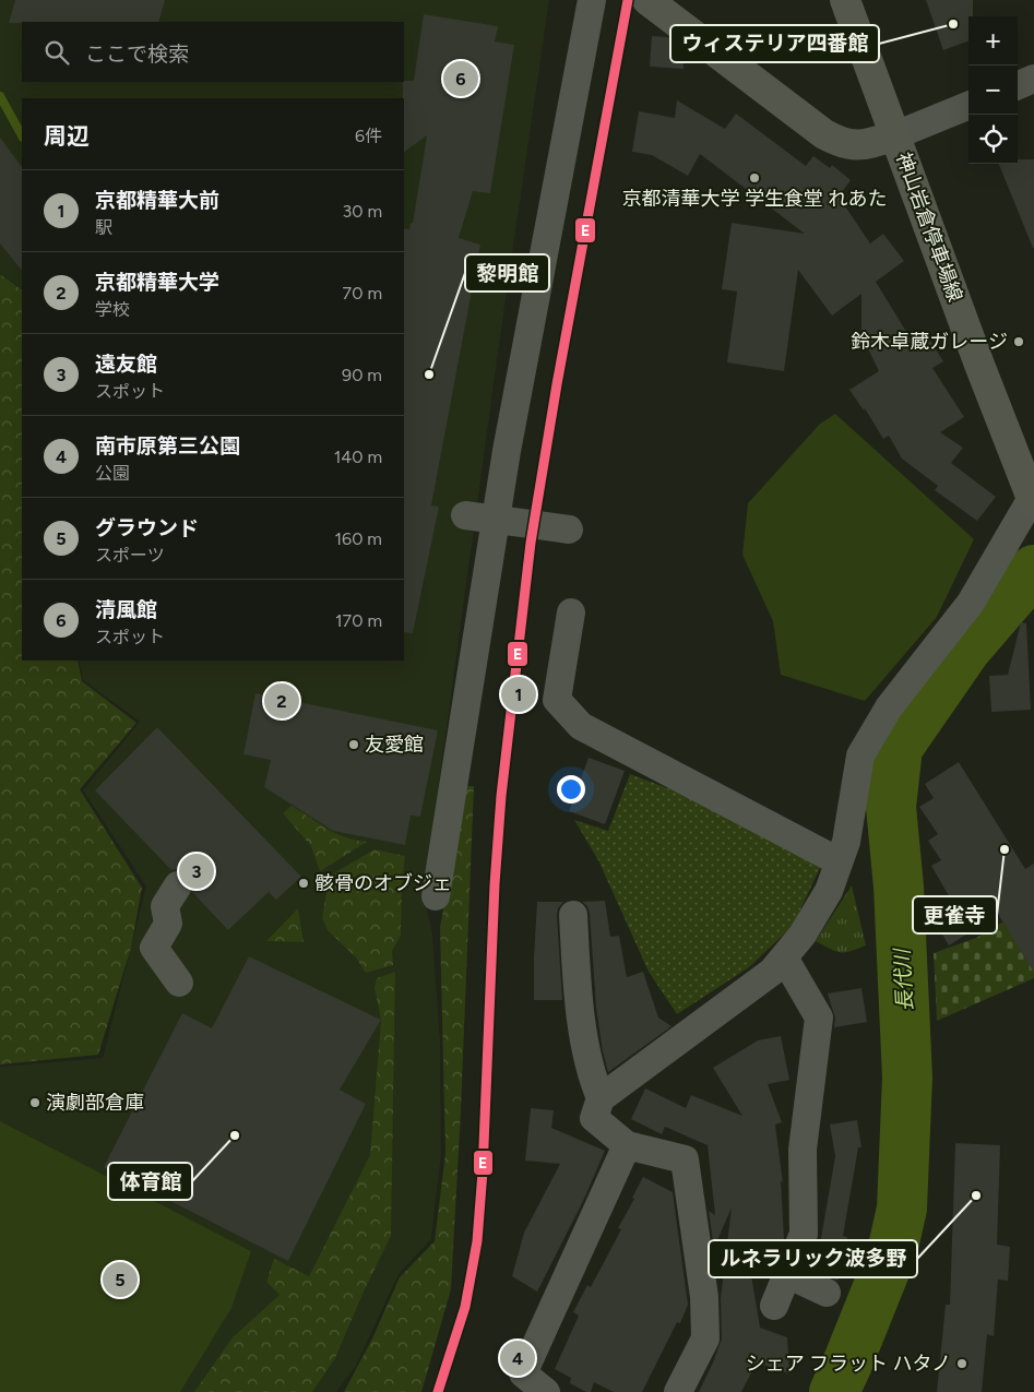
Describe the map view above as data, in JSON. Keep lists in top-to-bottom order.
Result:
{
  "streets": {
    "main road": ["神山岩倉停車場線"]
  },
  "water": ["長代川"],
  "places": [
    "ウィステリア四番館",
    "京都清華大学 学生食堂 れあた",
    "鈴木卓蔵ガレージ",
    "黎明館",
    "友愛館",
    "更雀寺",
    "骸骨のオブジェ",
    "演劇部倉庫",
    "体育館",
    "ルネラリック波多野",
    "シェア フラット ハタノ"
  ],
  "lines": ["transit line E"],
  "page": {
    "map_buttons": ["+", "−"],
    "search": "ここで検索",
    "pins": [
      "6",
      "1",
      "2",
      "3",
      "5",
      "4"
    ],
    "heading": ["周辺", "6件"],
    "list": [
      {
        "mark": "1",
        "name": "京都精華大前",
        "note": "駅",
        "value": "30 m"
      },
      {
        "mark": "2",
        "name": "京都精華大学",
        "note": "学校",
        "value": "70 m"
      },
      {
        "mark": "3",
        "name": "遠友館",
        "note": "スポット",
        "value": "90 m"
      },
      {
        "mark": "4",
        "name": "南市原第三公園",
        "note": "公園",
        "value": "140 m"
      },
      {
        "mark": "5",
        "name": "グラウンド",
        "note": "スポーツ",
        "value": "160 m"
      },
      {
        "mark": "6",
        "name": "清風館",
        "note": "スポット",
        "value": "170 m"
      }
    ]
  }
}
